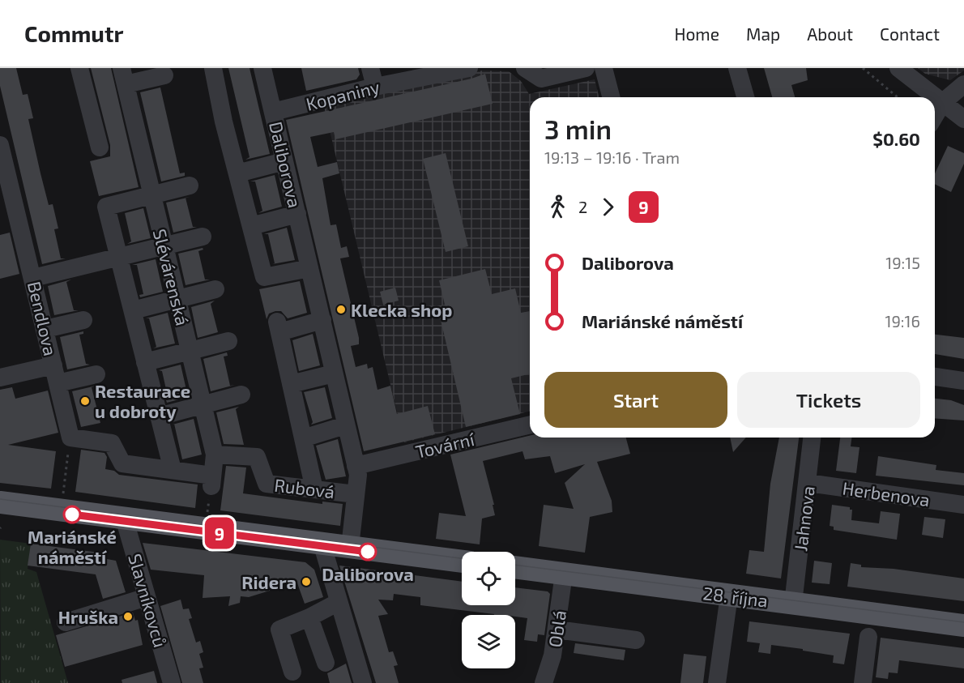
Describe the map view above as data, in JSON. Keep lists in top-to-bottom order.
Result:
{
  "streets": {
    "main road": ["28. října"],
    "street": [
      "Kopaniny",
      "Daliborova",
      "Slévárenská",
      "Bendlova",
      "Tovární",
      "Rubová",
      "Herbenova",
      "Jahnova",
      "Slavníkovců",
      "Oblá"
    ]
  },
  "crossings": [
    ["Kopaniny", "Daliborova"],
    ["Daliborova", "Tovární"],
    ["Daliborova", "Rubová"],
    ["Slévárenská", "Rubová"],
    ["Herbenova", "Jahnova"],
    ["Jahnova", "28. října"],
    ["28. října", "Oblá"]
  ],
  "places": [
    "Klecka shop",
    "Restaurace u dobroty",
    "Mariánské náměstí",
    "Daliborova",
    "Ridera",
    "Hruška"
  ],
  "lines": ["tram line 9"],
  "page": {
    "header": "Commutr",
    "nav": [
      "Home",
      "Map",
      "About",
      "Contact"
    ],
    "on_map": "9",
    "heading": ["3 min", "19:13 – 19:16 · Tram", "$0.60"],
    "legs": ["2", "9"],
    "list": [
      {
        "name": "Daliborova",
        "value": "19:15"
      },
      {
        "name": "Mariánské náměstí",
        "value": "19:16"
      }
    ],
    "buttons": ["Start", "Tickets"]
  }
}
